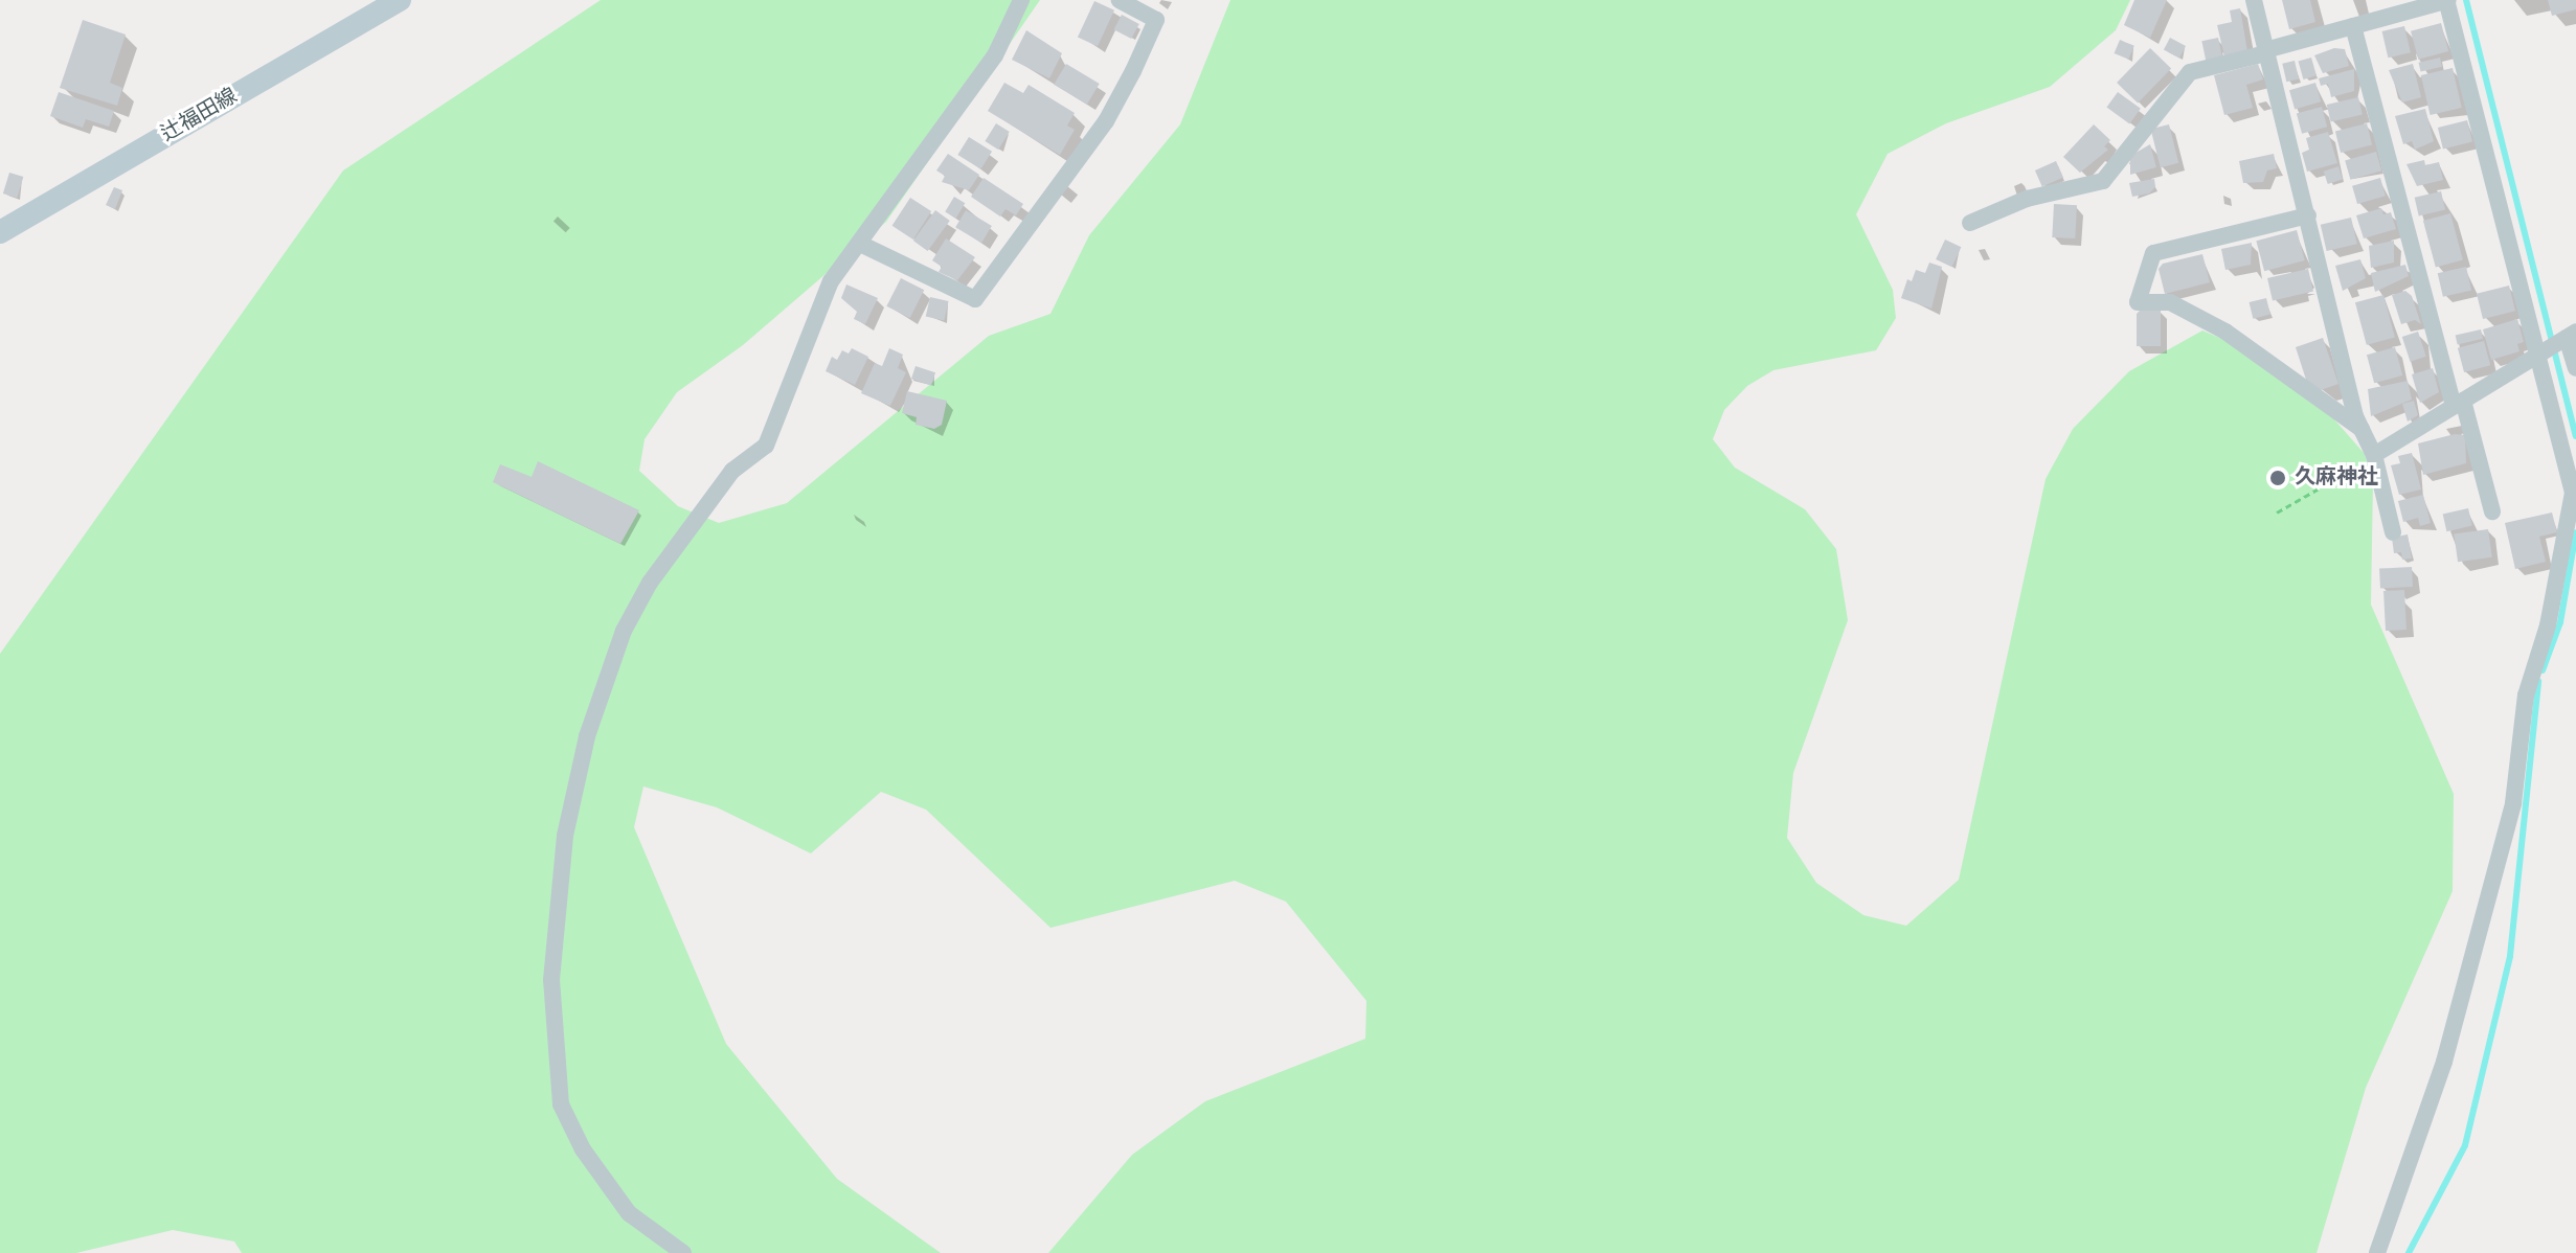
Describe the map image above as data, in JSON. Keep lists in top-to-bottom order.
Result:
{
  "streets": {
    "main road": ["辻福田線"]
  },
  "places": ["久麻神社"]
}
